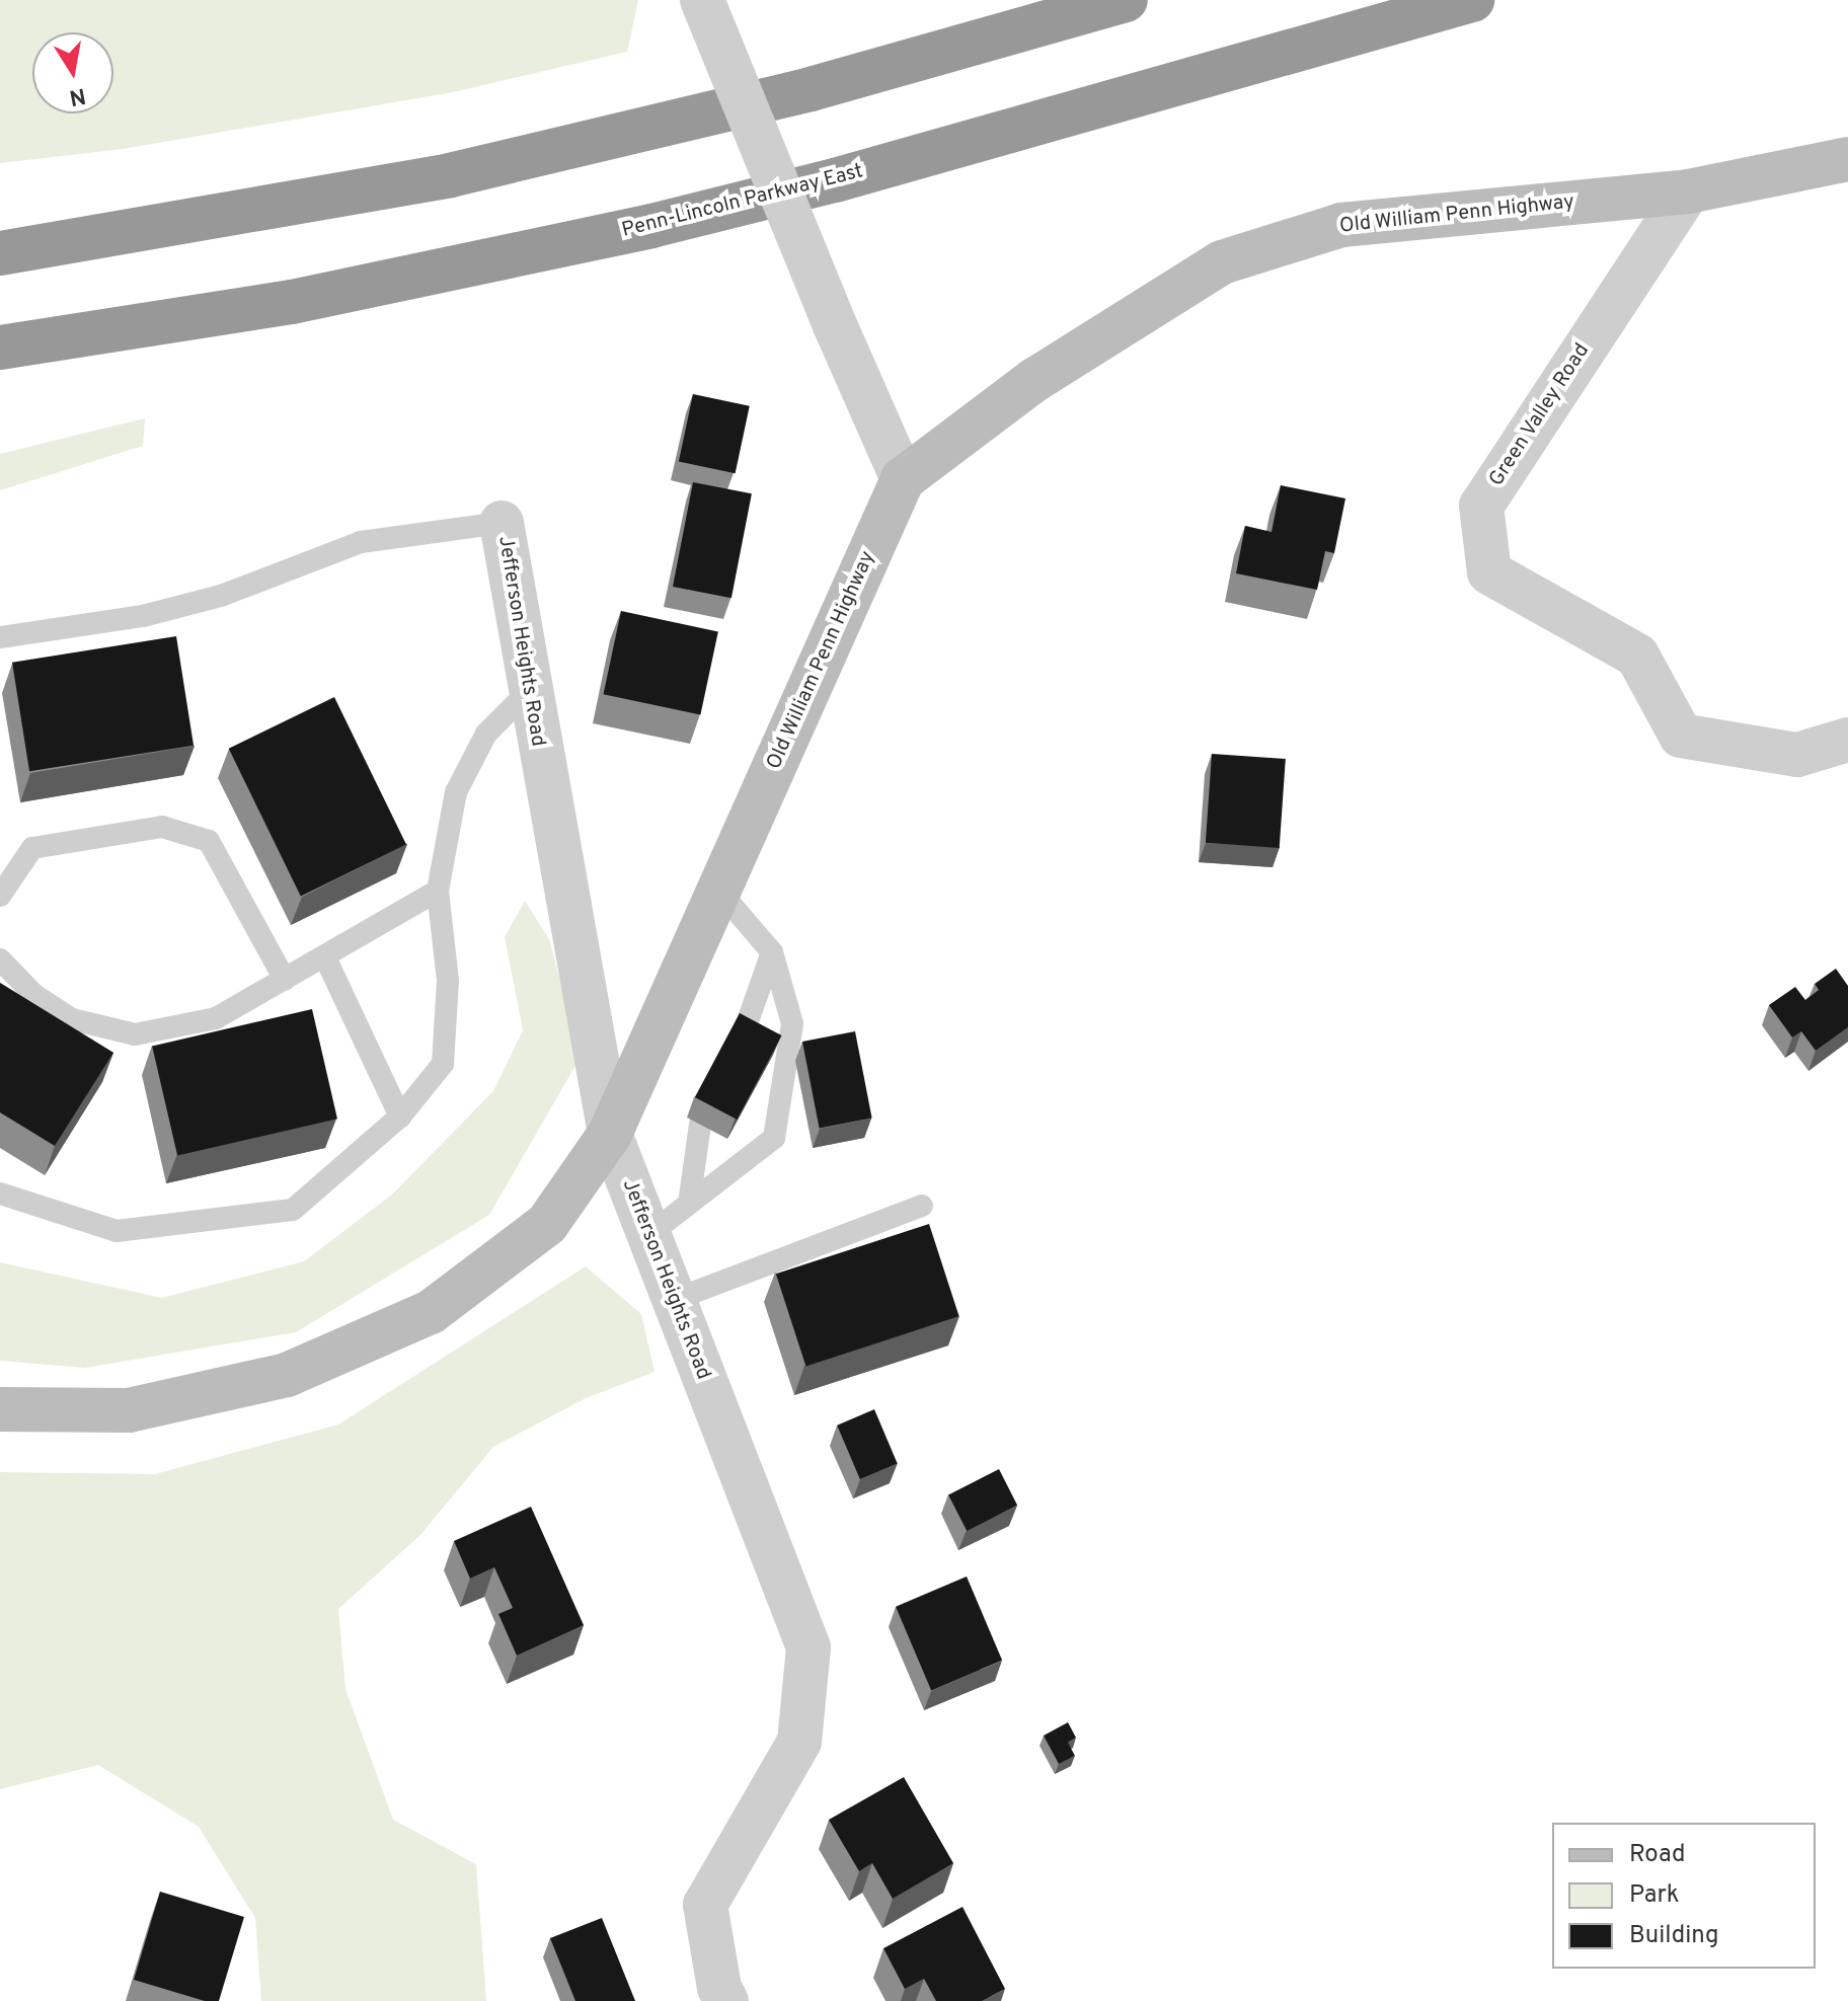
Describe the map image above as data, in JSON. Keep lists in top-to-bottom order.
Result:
{
  "streets": {
    "highway": ["Penn-Lincoln Parkway East"],
    "main road": ["Old William Penn Highway"],
    "street": ["Green Valley Road", "Jefferson Heights Road"]
  },
  "crossings": [
    ["Old William Penn Highway", "Green Valley Road"],
    ["Old William Penn Highway", "Jefferson Heights Road"]
  ],
  "legend": ["Road", "Park", "Building"],
  "north": "bottom"
}
